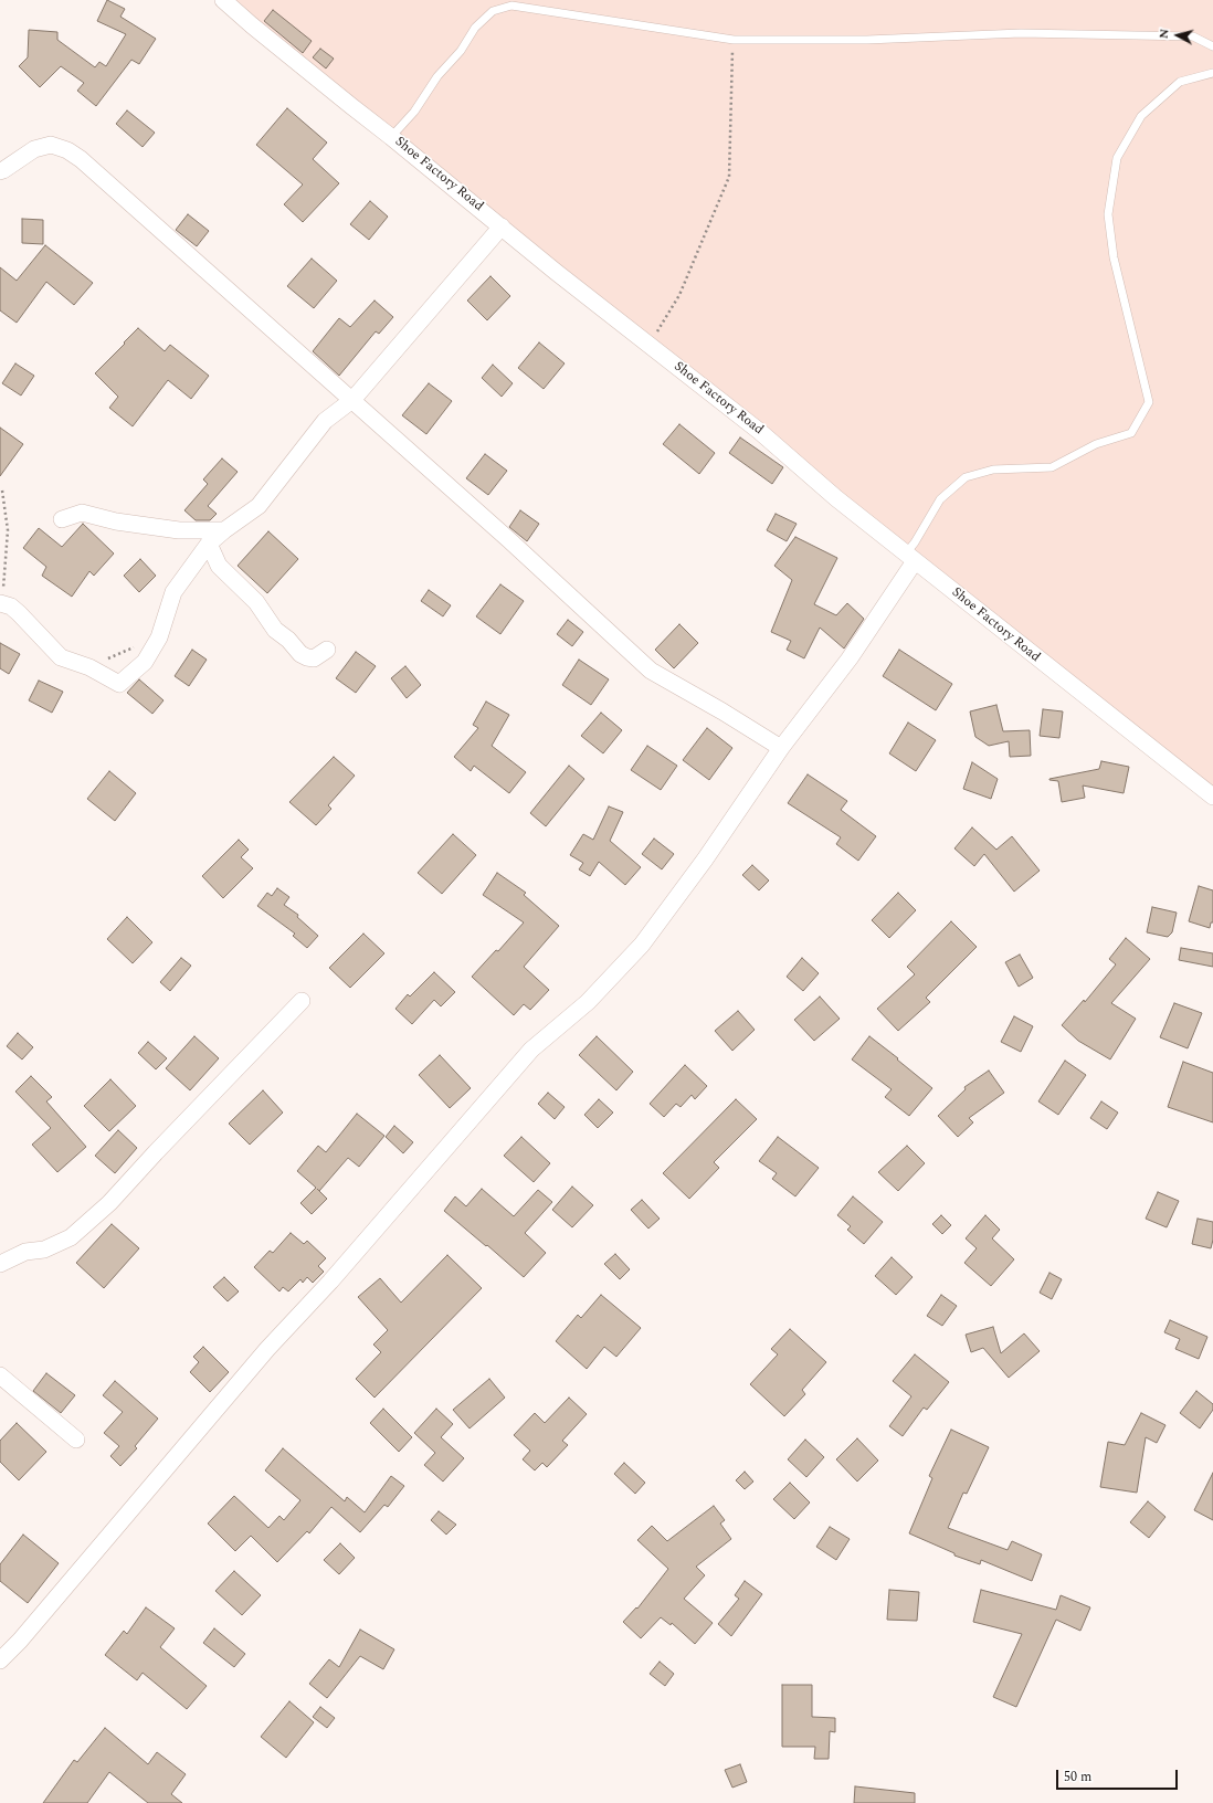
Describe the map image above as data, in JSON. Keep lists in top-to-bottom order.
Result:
{
  "streets": {
    "street": ["Shoe Factory Road"]
  },
  "scale_bar": "50 m",
  "north": "left"
}
